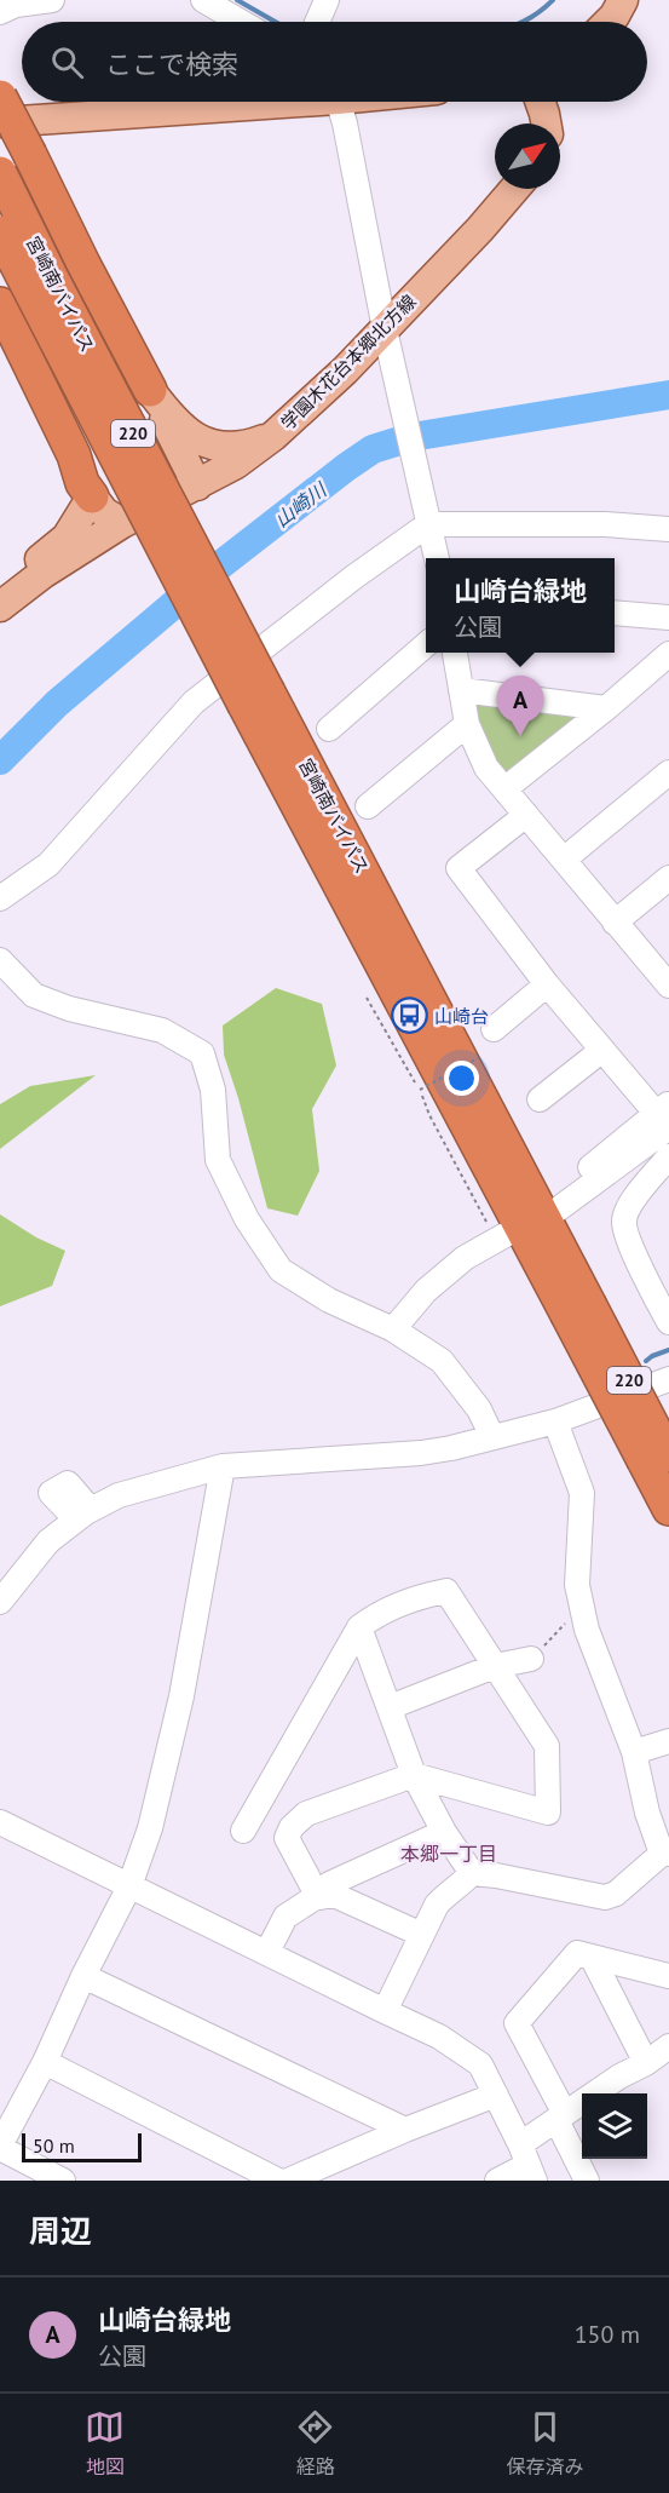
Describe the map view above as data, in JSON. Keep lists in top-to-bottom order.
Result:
{
  "streets": {
    "highway": ["宮崎南バイパス", "220"],
    "main road": ["学園木花台本郷北方線"]
  },
  "districts": ["本郷一丁目"],
  "water": ["山崎川"],
  "places": {
    "bus stop": ["山崎台"]
  },
  "scale_bar": "50 m",
  "north": "top right",
  "page": {
    "search": "ここで検索",
    "popup": ["山崎台緑地", "公園"],
    "pins": "A",
    "scale": "50 m",
    "heading": "周辺",
    "list": [
      {
        "mark": "A",
        "name": "山崎台緑地",
        "note": "公園",
        "value": "150 m"
      }
    ],
    "nav": ["地図", "経路", "保存済み"]
  }
}
